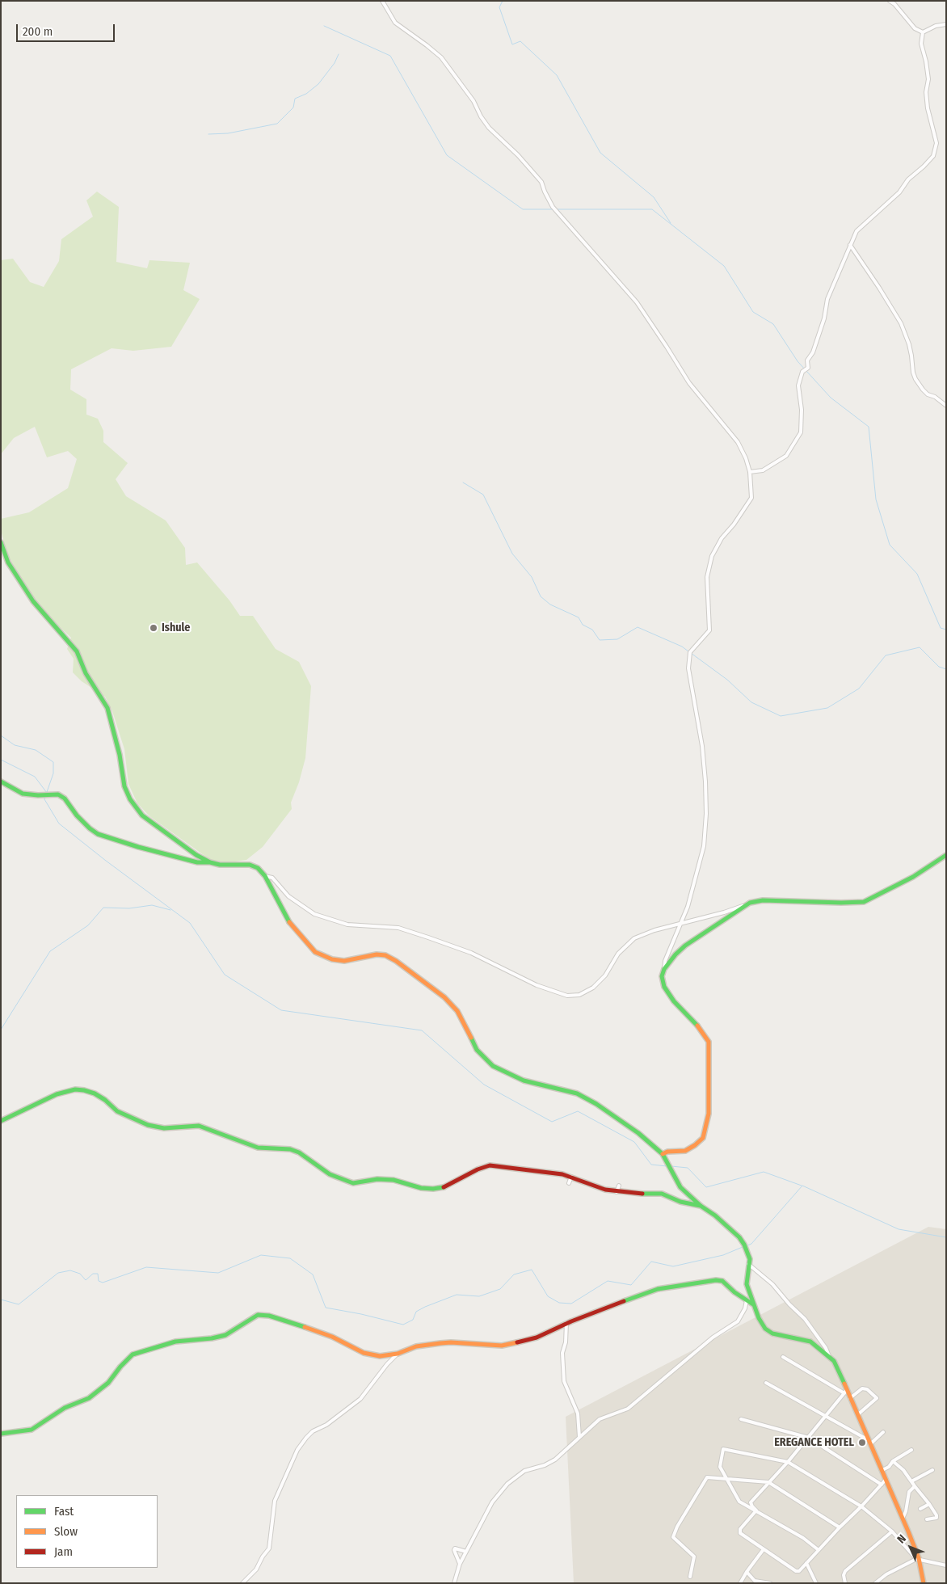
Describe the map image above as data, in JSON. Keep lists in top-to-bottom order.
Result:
{
  "places": ["Ishule", "EREGANCE HOTEL"],
  "legend": ["Fast", "Slow", "Jam"],
  "scale_bar": "200 m",
  "north": "top left"
}
